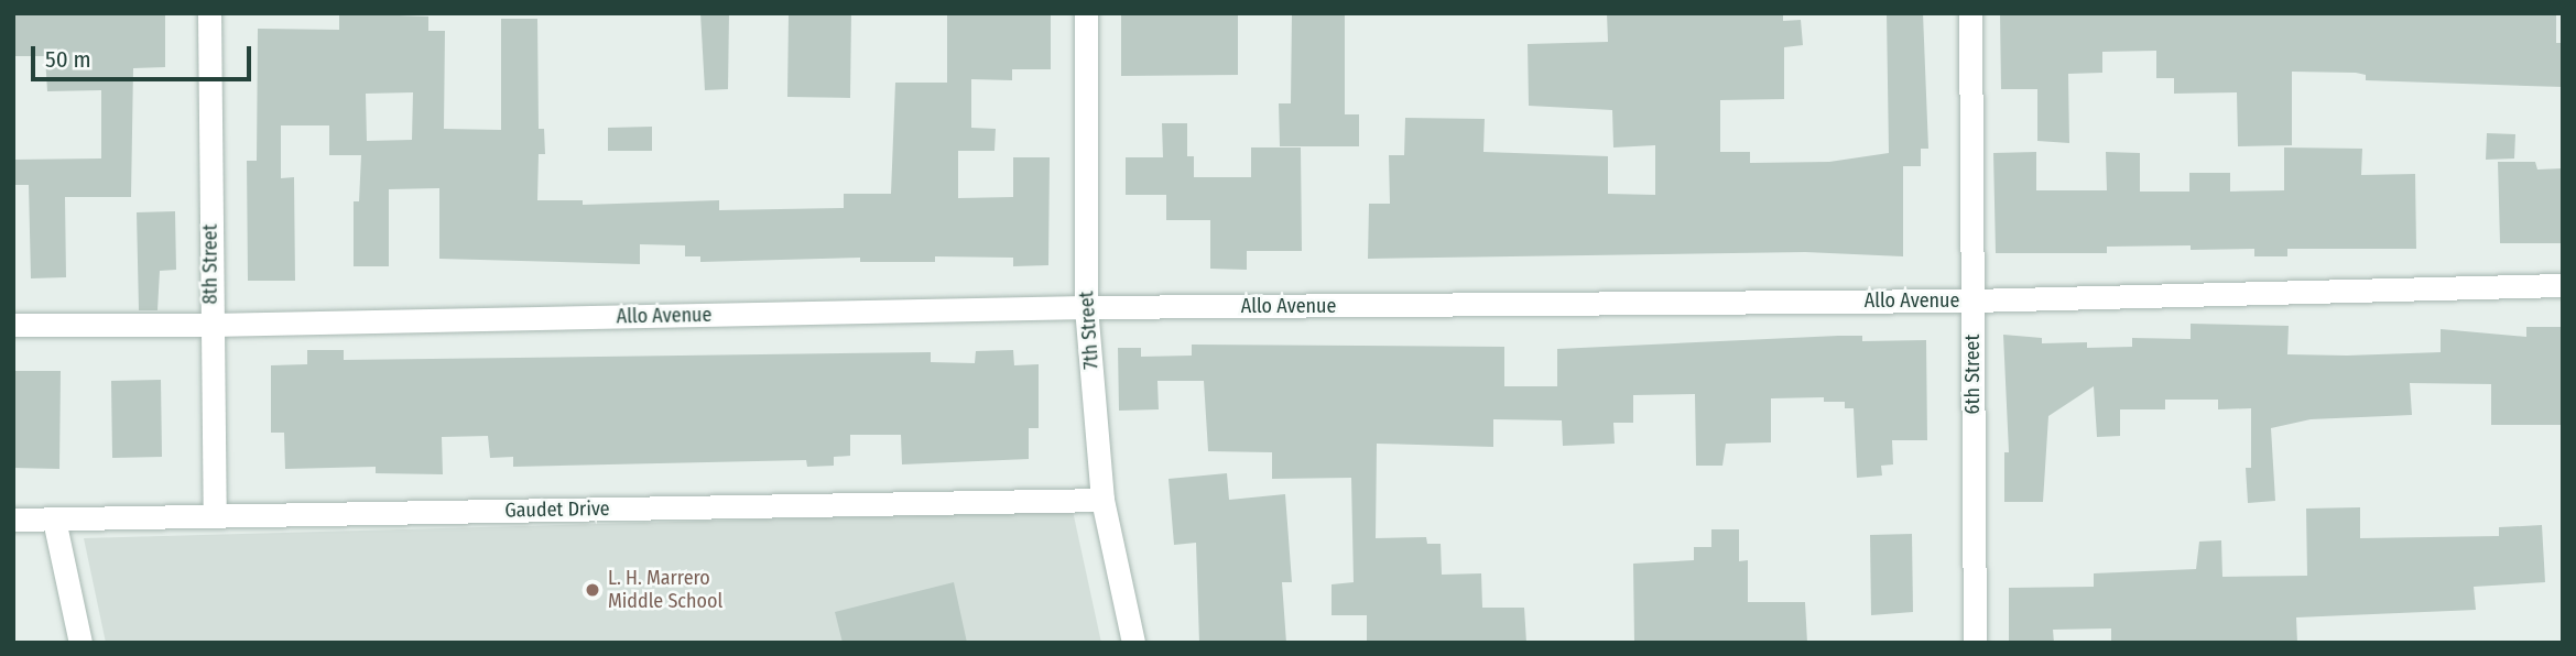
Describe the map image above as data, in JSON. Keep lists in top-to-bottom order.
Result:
{
  "streets": {
    "street": [
      "8th Street",
      "Allo Avenue",
      "7th Street",
      "6th Street",
      "Gaudet Drive"
    ]
  },
  "crossings": [
    ["8th Street", "Allo Avenue"],
    ["8th Street", "Gaudet Drive"],
    ["Allo Avenue", "7th Street"],
    ["Allo Avenue", "6th Street"],
    ["7th Street", "Gaudet Drive"]
  ],
  "places": ["L. H. Marrero Middle School"],
  "scale_bar": "50 m"
}
